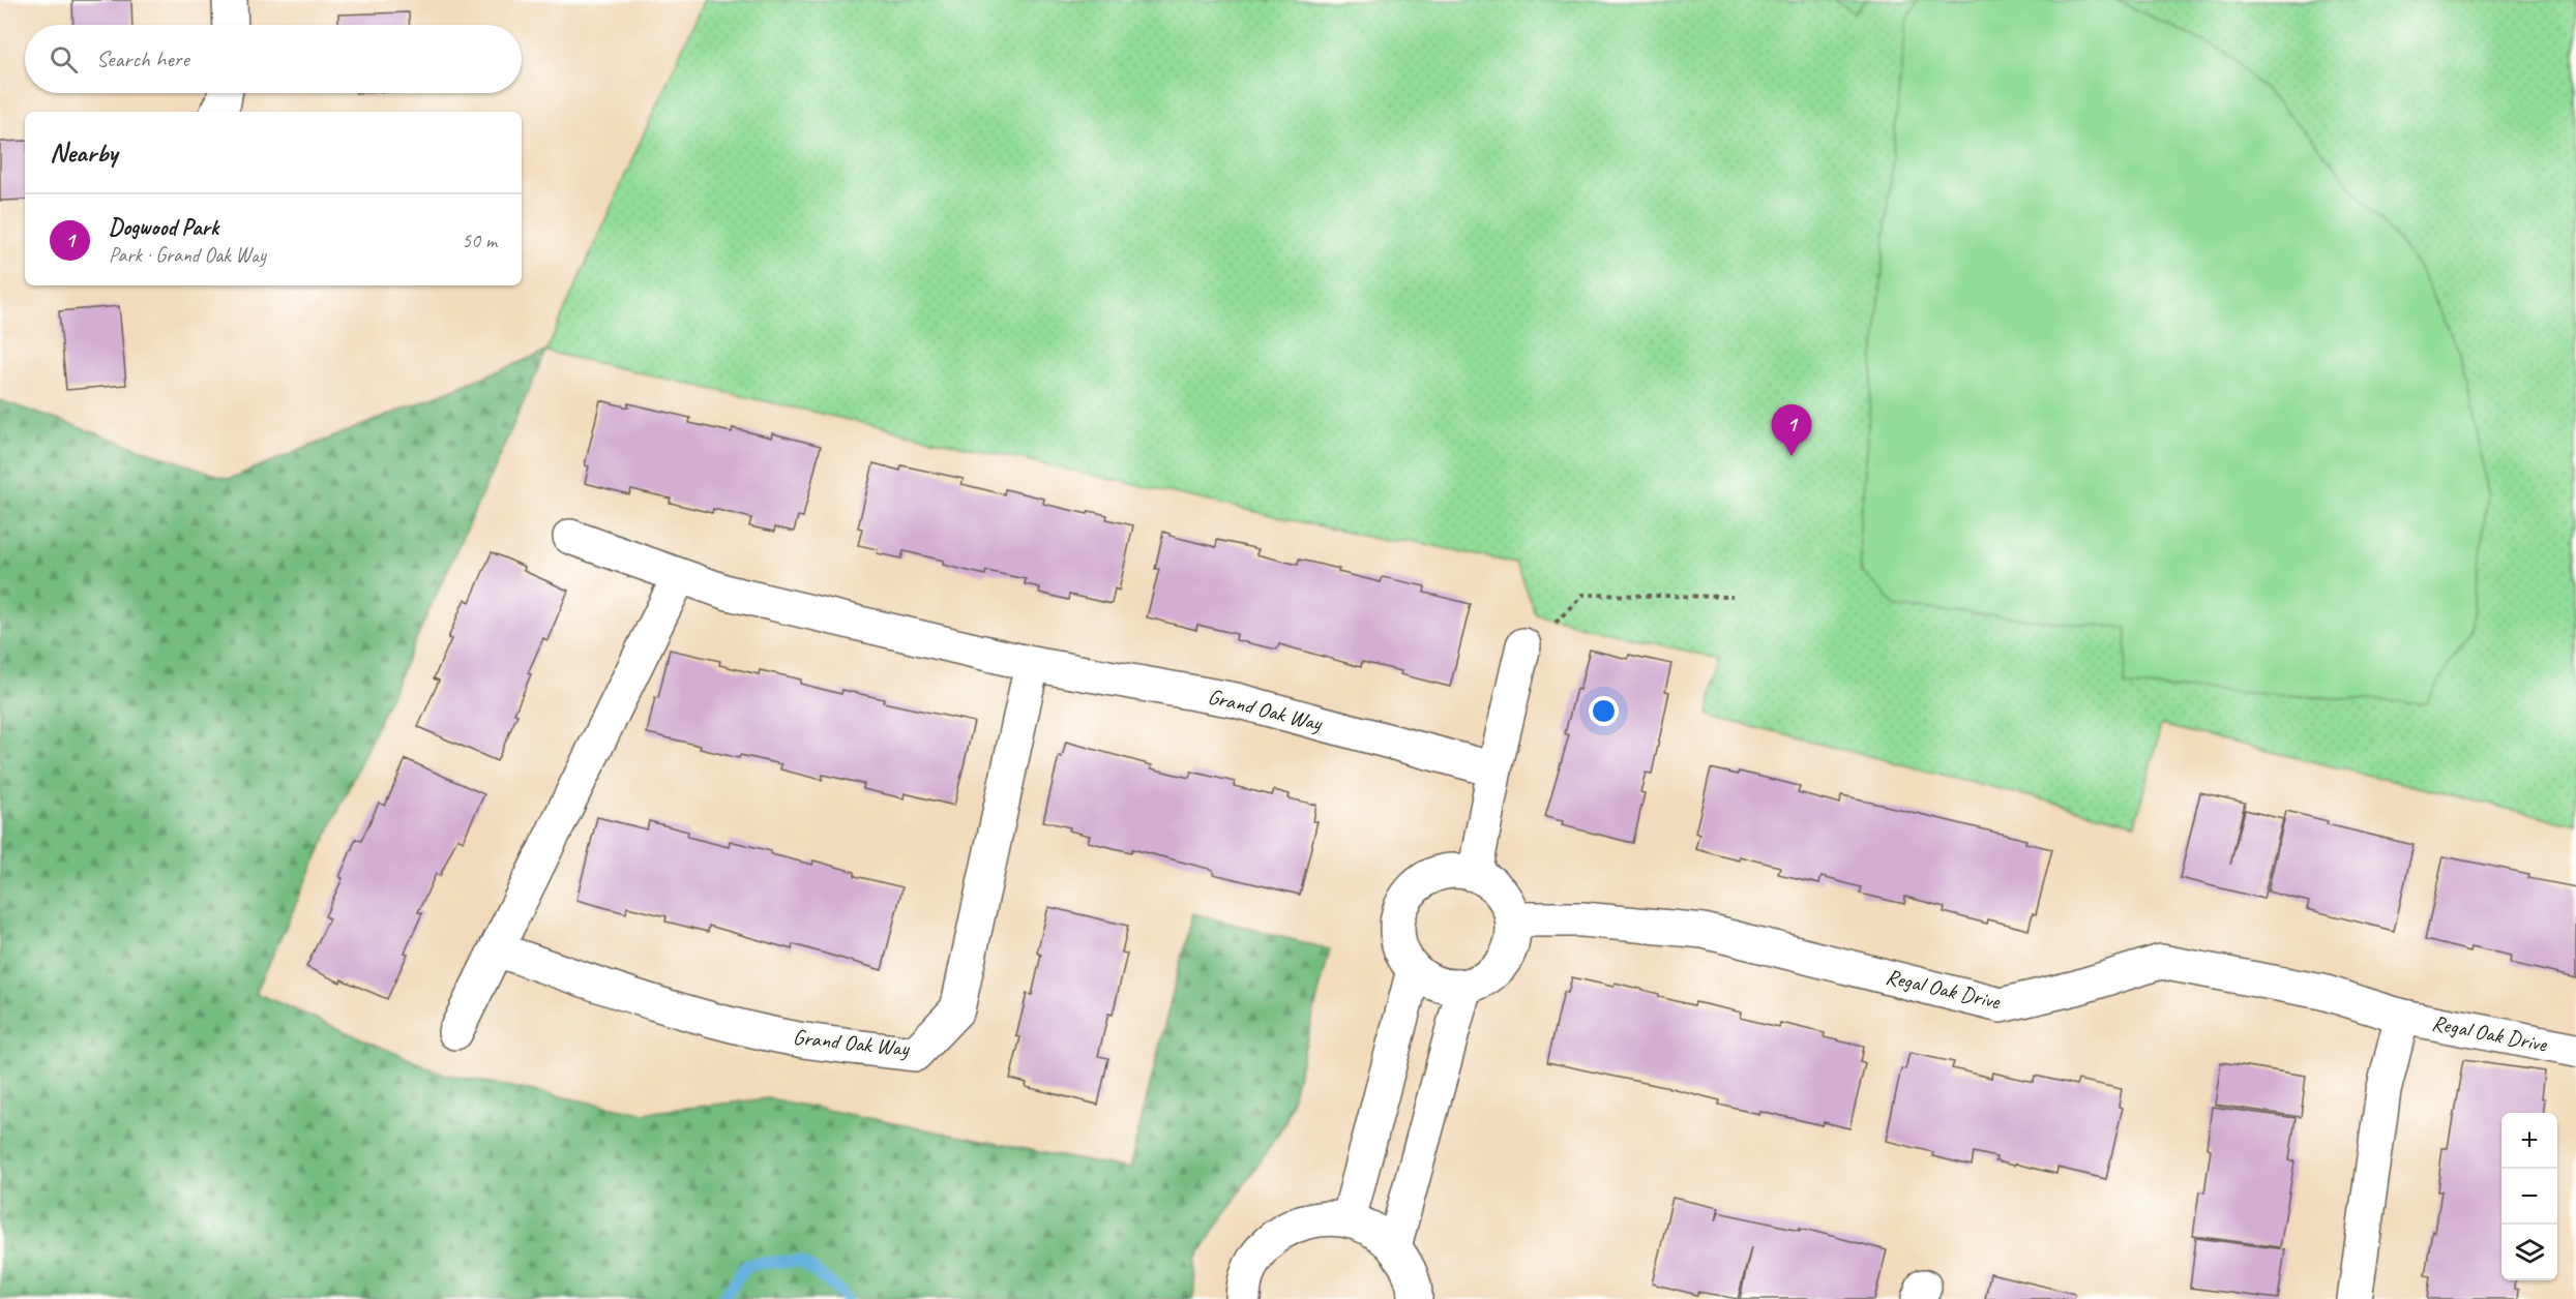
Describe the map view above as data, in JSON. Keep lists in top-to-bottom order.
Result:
{
  "streets": {
    "street": ["Grand Oak Way", "Regal Oak Drive"]
  },
  "page": {
    "search": "Search here",
    "heading": "Nearby",
    "list": [
      {
        "mark": "1",
        "name": "Dogwood Park",
        "note": "Park · Grand Oak Way",
        "value": "50 m"
      }
    ],
    "pins": "1",
    "map_buttons": ["+", "−"]
  }
}
